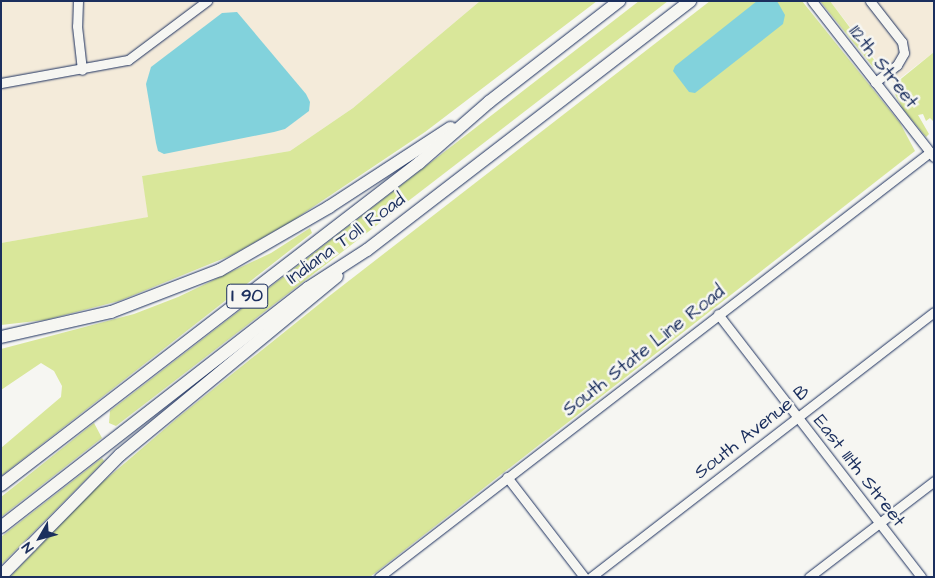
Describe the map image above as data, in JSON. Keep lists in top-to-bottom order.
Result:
{
  "streets": {
    "highway": ["Indiana Toll Road", "I 90"],
    "street": [
      "112th Street",
      "South State Line Road",
      "South Avenue B",
      "East 111th Street"
    ]
  },
  "crossings": [
    ["112th Street", "South State Line Road"],
    ["South State Line Road", "East 111th Street"],
    ["South Avenue B", "East 111th Street"]
  ],
  "north": "bottom left"
}
